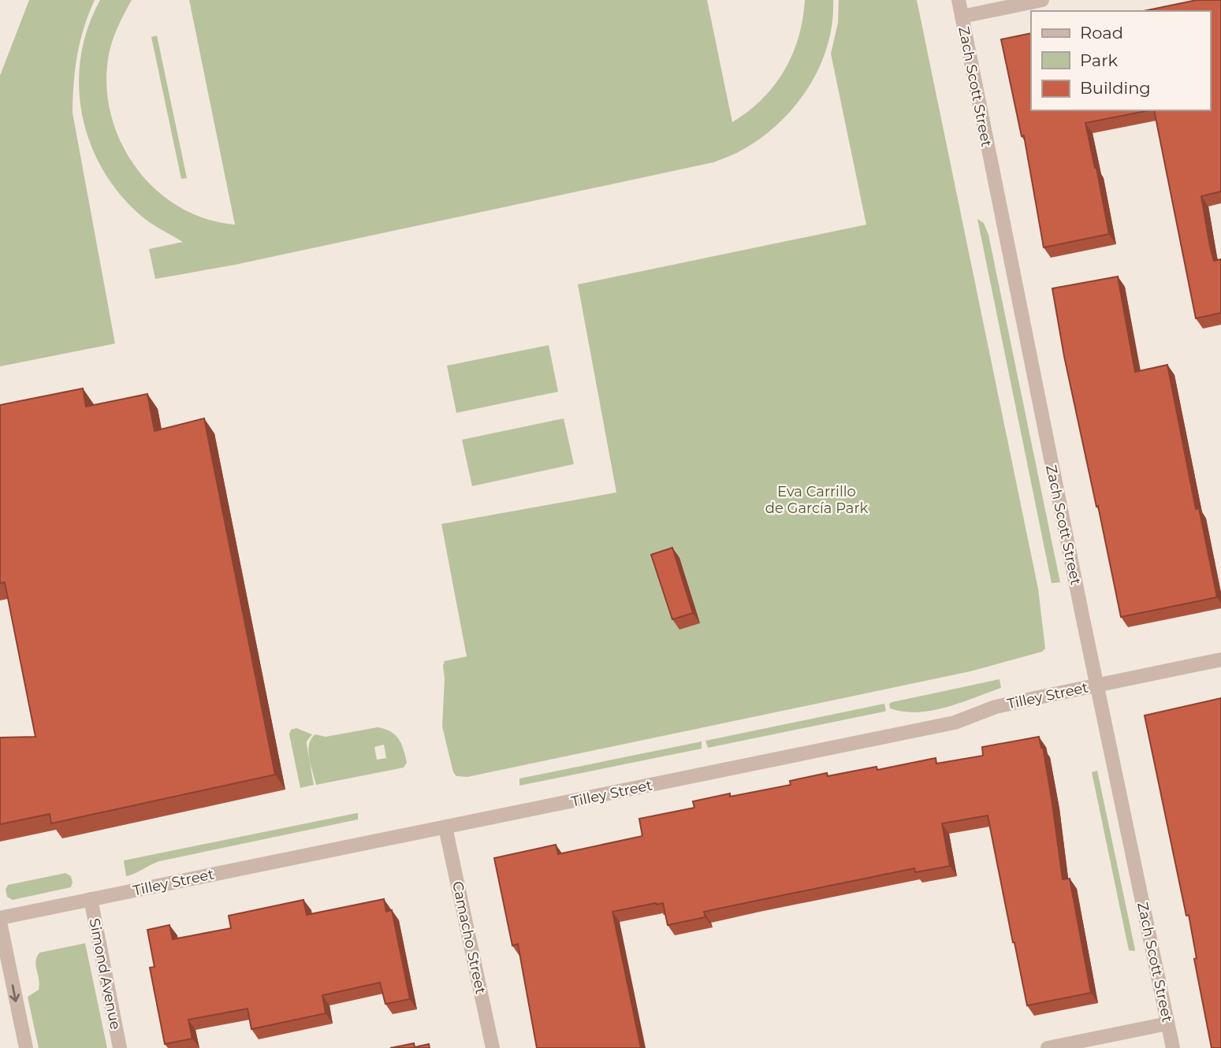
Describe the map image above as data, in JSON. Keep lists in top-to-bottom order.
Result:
{
  "streets": {
    "street": [
      "Zach Scott Street",
      "Tilley Street",
      "Camacho Street",
      "Simond Avenue"
    ]
  },
  "crossings": [
    ["Zach Scott Street", "Tilley Street"],
    ["Tilley Street", "Camacho Street"],
    ["Tilley Street", "Simond Avenue"]
  ],
  "parks": ["Eva Carrillo de García Park"],
  "legend": ["Road", "Park", "Building"]
}
